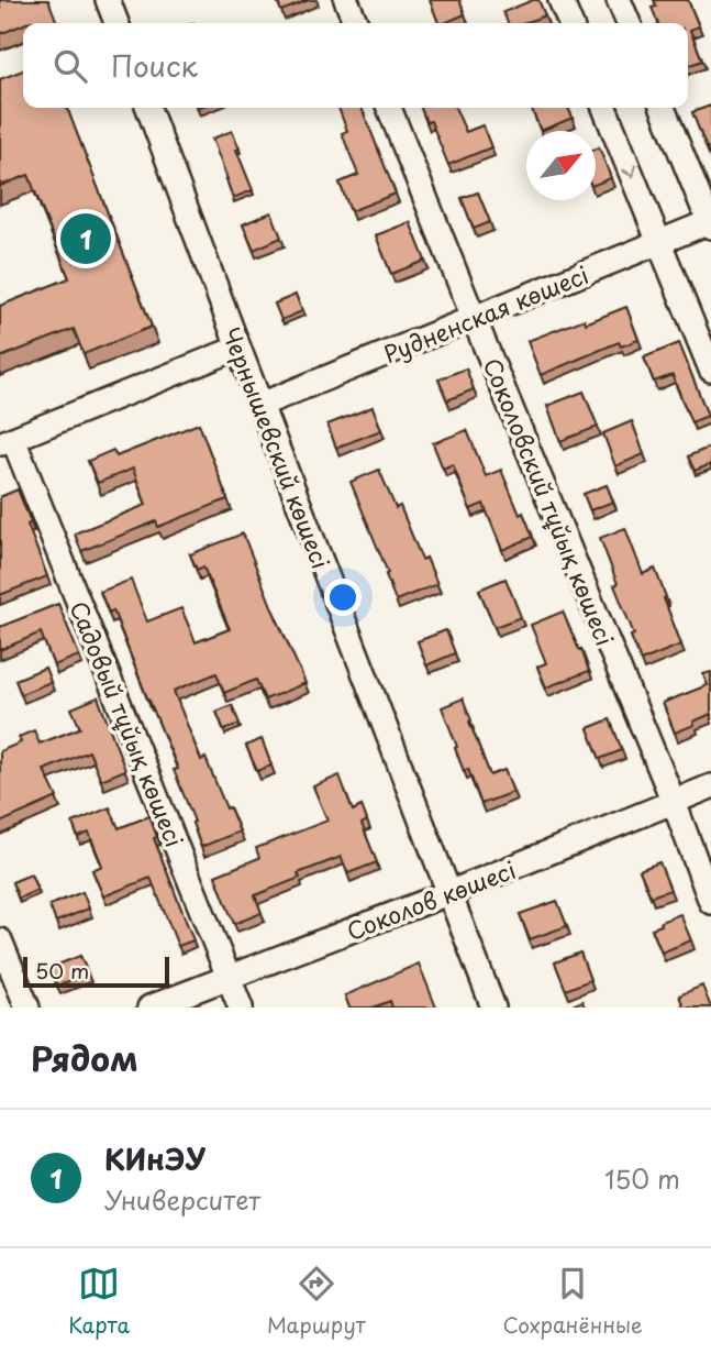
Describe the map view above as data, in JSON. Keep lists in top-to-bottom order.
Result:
{
  "streets": {
    "street": [
      "Рудненская көшесі",
      "Чернышевский көшесі",
      "Соколовский тұйық көшесі",
      "Садовый тұйық көшесі",
      "Соколов көшесі"
    ]
  },
  "crossings": [
    ["Рудненская көшесі", "Чернышевский көшесі"],
    ["Рудненская көшесі", "Соколовский тұйық көшесі"],
    ["Чернышевский көшесі", "Соколов көшесі"],
    ["Соколовский тұйық көшесі", "Соколов көшесі"],
    ["Садовый тұйық көшесі", "Соколов көшесі"]
  ],
  "scale_bar": "50 m",
  "north": "top right",
  "page": {
    "search": "Поиск",
    "pins": "1",
    "scale": "50 m",
    "heading": "Рядом",
    "list": [
      {
        "mark": "1",
        "name": "КИнЭУ",
        "note": "Университет",
        "value": "150 m"
      }
    ],
    "nav": ["Карта", "Маршрут", "Сохранённые"]
  }
}
